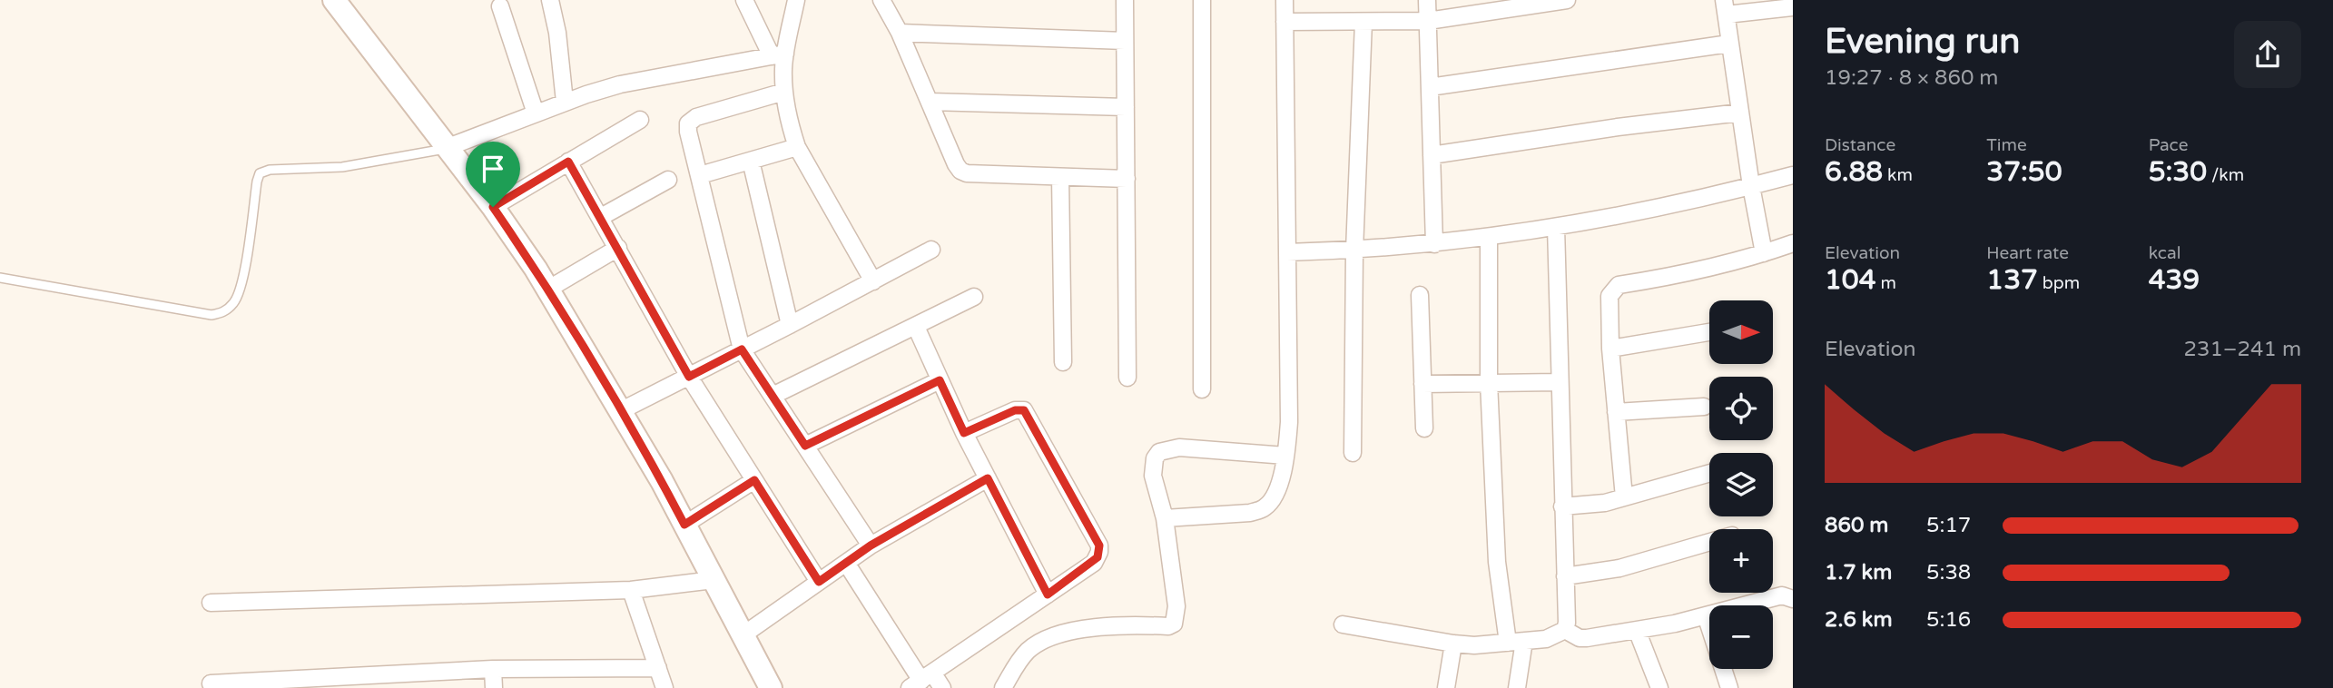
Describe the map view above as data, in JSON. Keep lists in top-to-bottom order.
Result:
{
  "north": "right",
  "page": {
    "heading": ["Evening run", "19:27 · 8 × 860 m"],
    "stats": [
      ["Distance", "6.88 km"],
      ["Time", "37:50"],
      ["Pace", "5:30 /km"],
      ["Elevation", "104 m"],
      ["Heart rate", "137 bpm"],
      ["kcal", "439"]
    ],
    "map_buttons": ["+", "−"],
    "chart": ["Elevation", "231–241 m"],
    "list": [
      {
        "name": "860 m",
        "note": "5:17"
      },
      {
        "name": "1.7 km",
        "note": "5:38"
      },
      {
        "name": "2.6 km",
        "note": "5:16"
      }
    ]
  }
}
